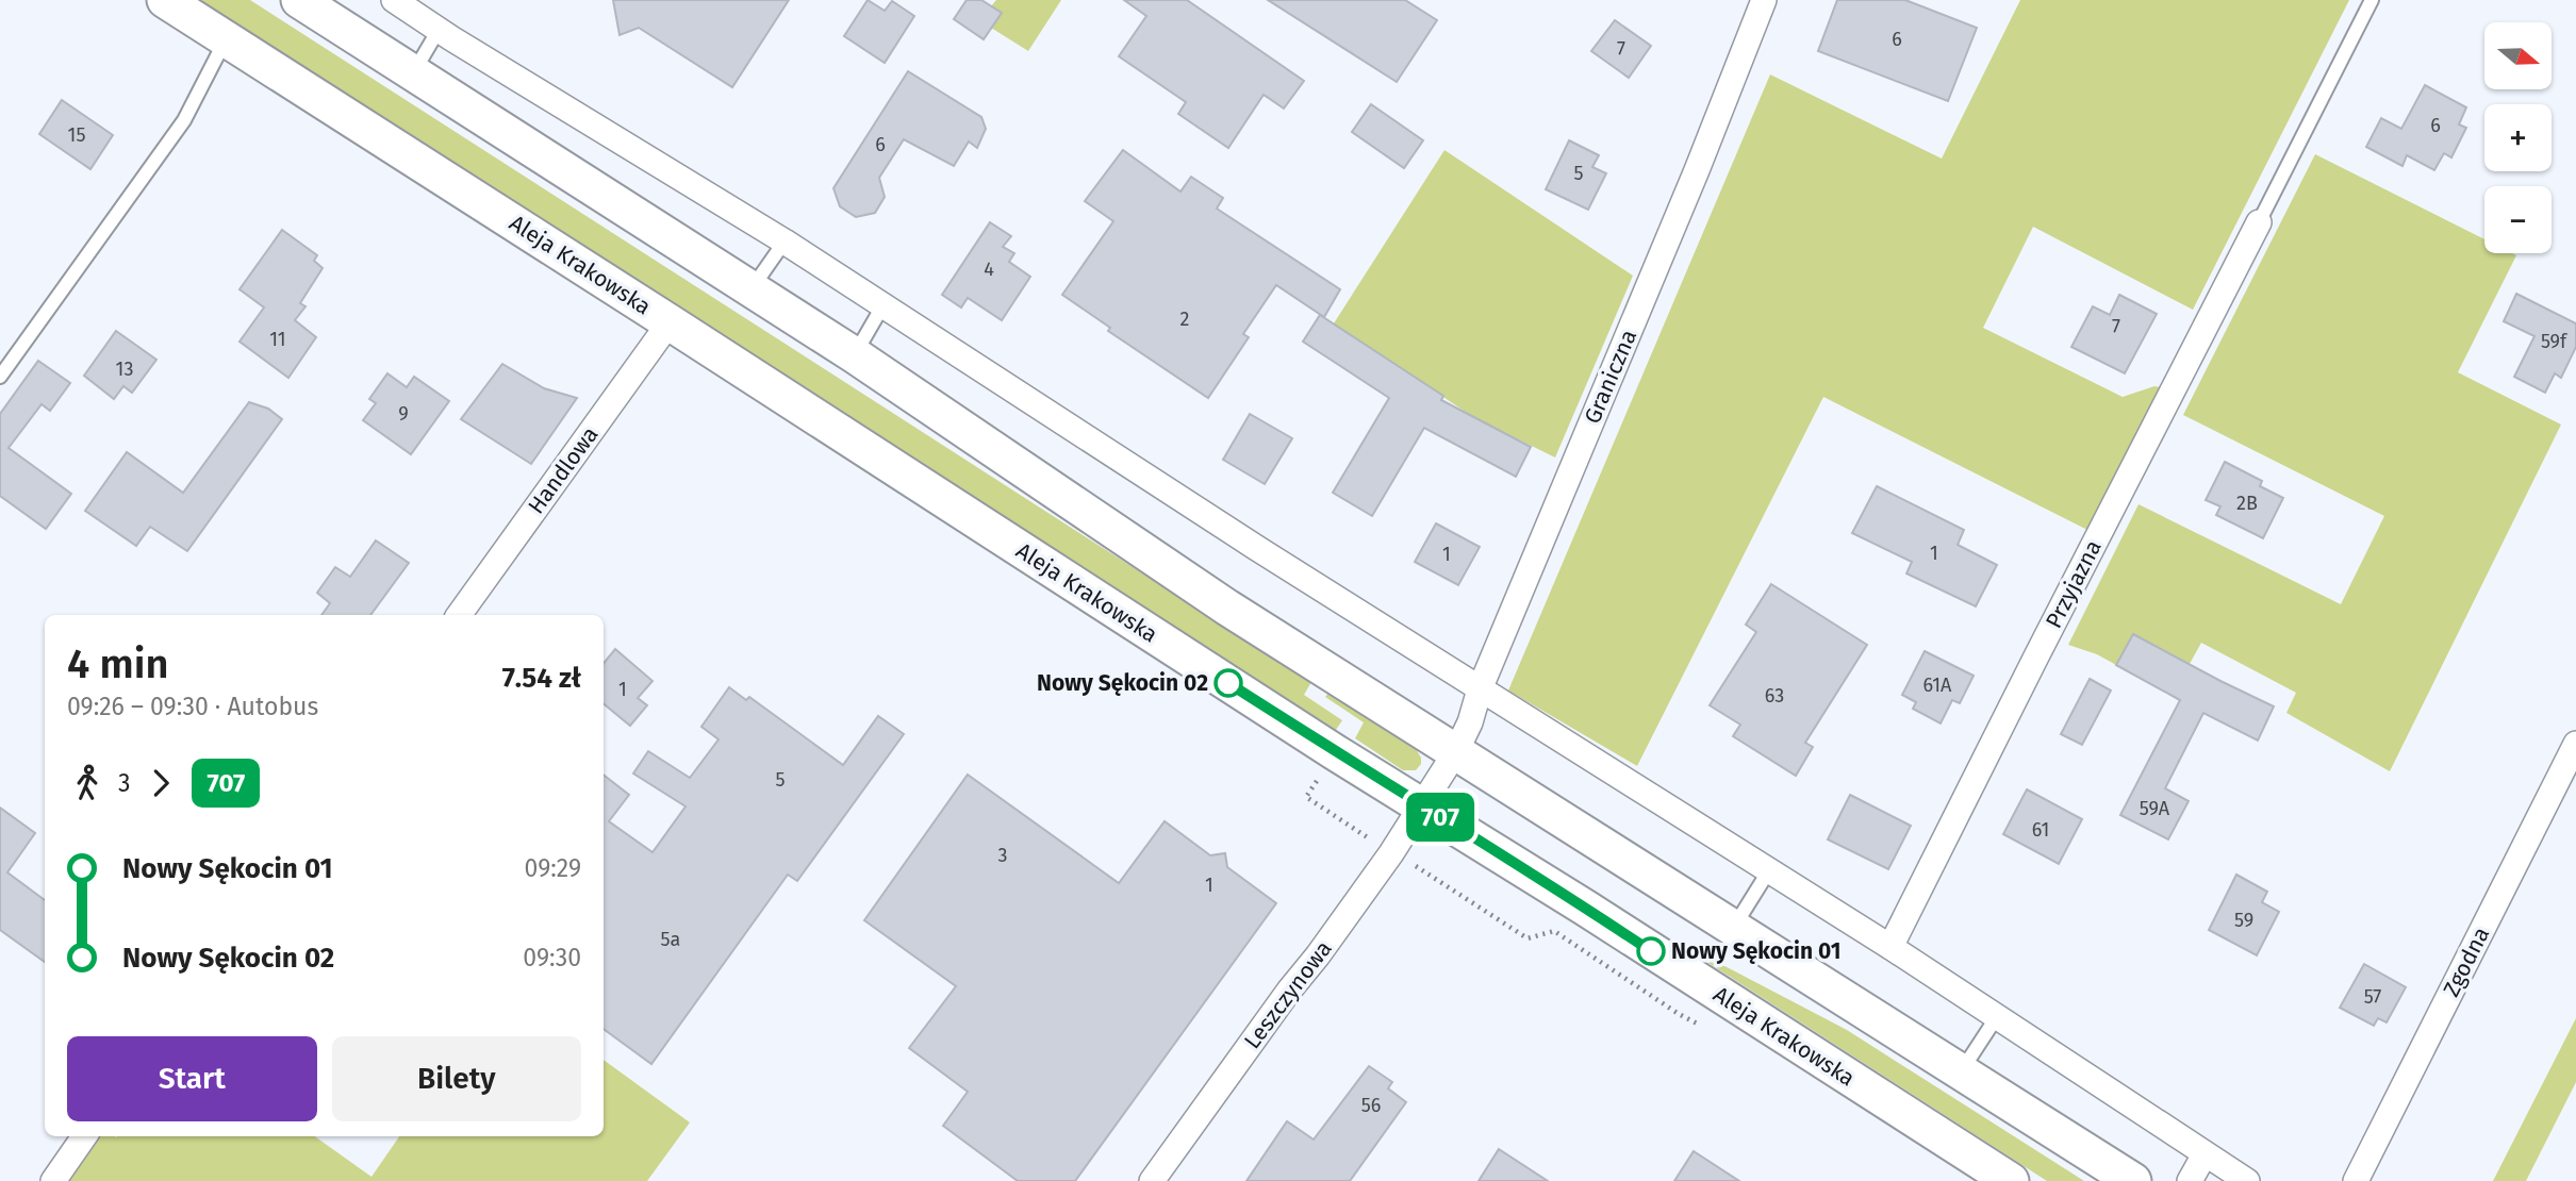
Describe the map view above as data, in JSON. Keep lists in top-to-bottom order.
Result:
{
  "streets": {
    "main road": ["Aleja Krakowska"],
    "street": [
      "Graniczna",
      "Handlowa",
      "Przyjazna",
      "Zgodna",
      "Leszczynowa"
    ]
  },
  "crossings": [
    ["Aleja Krakowska", "Handlowa"],
    ["Aleja Krakowska", "Leszczynowa"],
    ["Graniczna", "Leszczynowa"]
  ],
  "places": ["Nowy Sękocin 02", "Nowy Sękocin 01"],
  "lines": ["bus line 707"],
  "house_numbers": [
    "6",
    "7",
    "6",
    "15",
    "6",
    "5",
    "4",
    "2",
    "7",
    "11",
    "59f",
    "13",
    "9",
    "2B",
    "1",
    "1",
    "61A",
    "1",
    "63",
    "5",
    "59A",
    "61",
    "3",
    "1",
    "59",
    "5a",
    "57",
    "56"
  ],
  "north": "right",
  "page": {
    "on_map": "707",
    "map_buttons": ["+", "−"],
    "heading": ["4 min", "09:26 – 09:30 · Autobus", "7.54 zł"],
    "legs": ["3", "707"],
    "list": [
      {
        "name": "Nowy Sękocin 01",
        "value": "09:29"
      },
      {
        "name": "Nowy Sękocin 02",
        "value": "09:30"
      }
    ],
    "buttons": ["Start", "Bilety"]
  }
}
